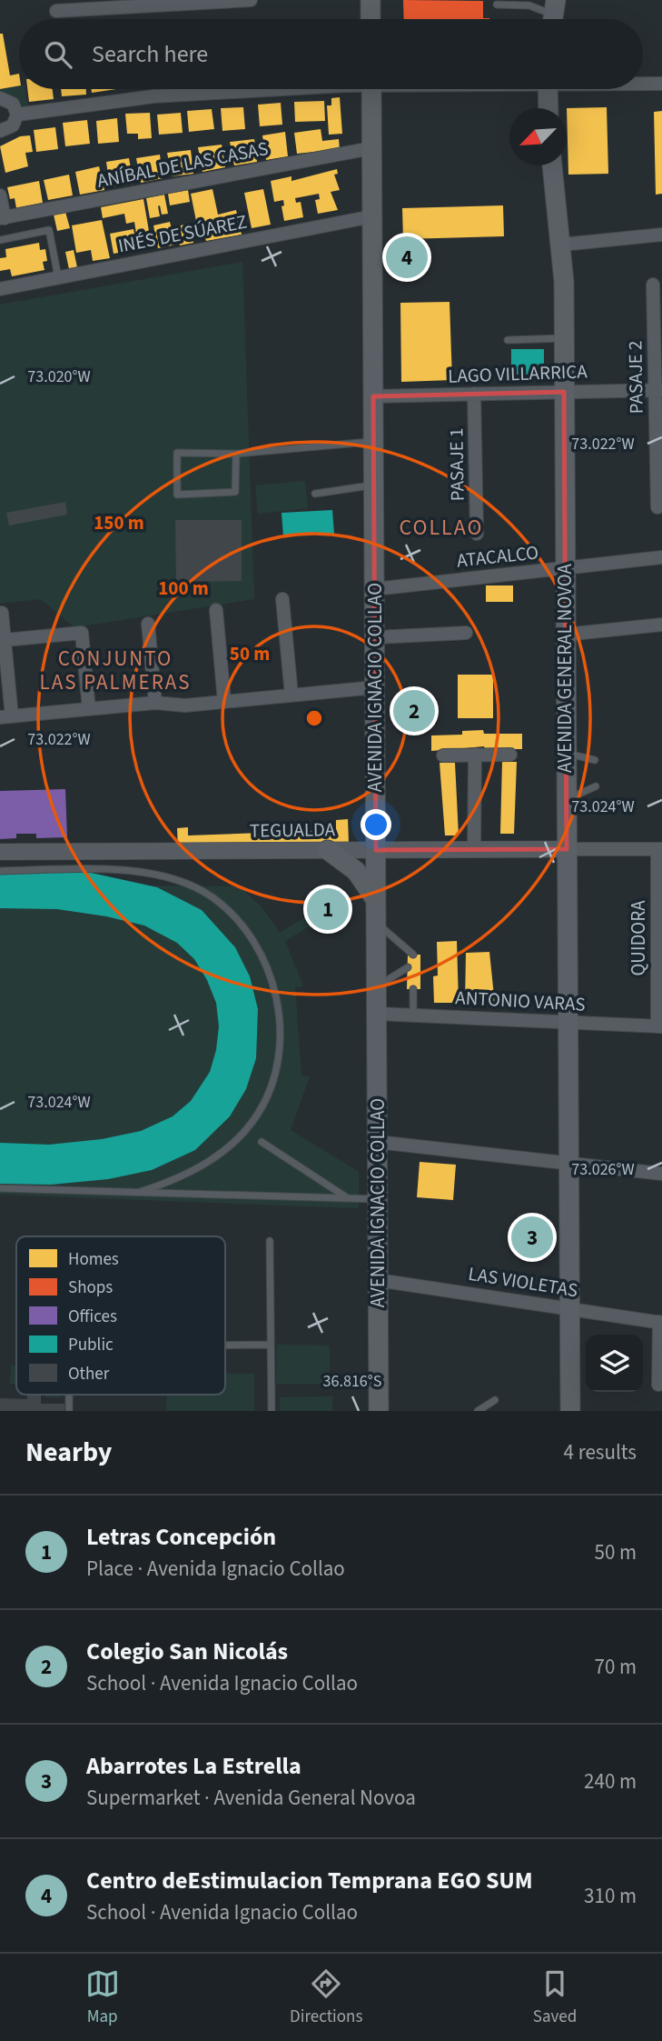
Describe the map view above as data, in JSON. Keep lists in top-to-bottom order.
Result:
{
  "streets": {
    "main road": ["AVENIDA GENERAL NOVOA", "AVENIDA IGNACIO COLLAO"],
    "street": [
      "ANÍBAL DE LAS CASAS",
      "INÉS DE SÚAREZ",
      "LAGO VILLARRICA",
      "PASAJE 2",
      "PASAJE 1",
      "ATACALCO",
      "TEGUALDA",
      "QUIDORA",
      "ANTONIO VARAS",
      "LAS VIOLETAS"
    ]
  },
  "crossings": [
    ["ANÍBAL DE LAS CASAS", "AVENIDA IGNACIO COLLAO"],
    ["INÉS DE SÚAREZ", "AVENIDA IGNACIO COLLAO"],
    ["LAGO VILLARRICA", "PASAJE 2"],
    ["LAGO VILLARRICA", "PASAJE 1"],
    ["LAGO VILLARRICA", "AVENIDA GENERAL NOVOA"],
    ["LAGO VILLARRICA", "AVENIDA IGNACIO COLLAO"],
    ["ATACALCO", "AVENIDA GENERAL NOVOA"],
    ["ATACALCO", "AVENIDA IGNACIO COLLAO"],
    ["AVENIDA GENERAL NOVOA", "TEGUALDA"],
    ["AVENIDA GENERAL NOVOA", "ANTONIO VARAS"],
    ["AVENIDA GENERAL NOVOA", "LAS VIOLETAS"],
    ["AVENIDA IGNACIO COLLAO", "TEGUALDA"],
    ["AVENIDA IGNACIO COLLAO", "ANTONIO VARAS"],
    ["AVENIDA IGNACIO COLLAO", "LAS VIOLETAS"],
    ["TEGUALDA", "QUIDORA"],
    ["QUIDORA", "ANTONIO VARAS"]
  ],
  "districts": ["COLLAO", "CONJUNTO LAS PALMERAS"],
  "legend": [
    "Homes",
    "Shops",
    "Offices",
    "Public",
    "Other"
  ],
  "north": "bottom left",
  "page": {
    "search": "Search here",
    "pins": [
      "4",
      "2",
      "1",
      "3"
    ],
    "heading": ["Nearby", "4 results"],
    "list": [
      {
        "mark": "1",
        "name": "Letras Concepción",
        "note": "Place · Avenida Ignacio Collao",
        "value": "50 m"
      },
      {
        "mark": "2",
        "name": "Colegio San Nicolás",
        "note": "School · Avenida Ignacio Collao",
        "value": "70 m"
      },
      {
        "mark": "3",
        "name": "Abarrotes La Estrella",
        "note": "Supermarket · Avenida General Novoa",
        "value": "240 m"
      },
      {
        "mark": "4",
        "name": "Centro deEstimulacion Temprana EGO SUM",
        "note": "School · Avenida Ignacio Collao",
        "value": "310 m"
      }
    ],
    "nav": ["Map", "Directions", "Saved"]
  },
  "coordinates": [
    "73.020°W",
    "73.022°W",
    "73.024°W",
    "73.026°W",
    "36.816°S"
  ],
  "rings": ["150 m", "100 m", "50 m"]
}
